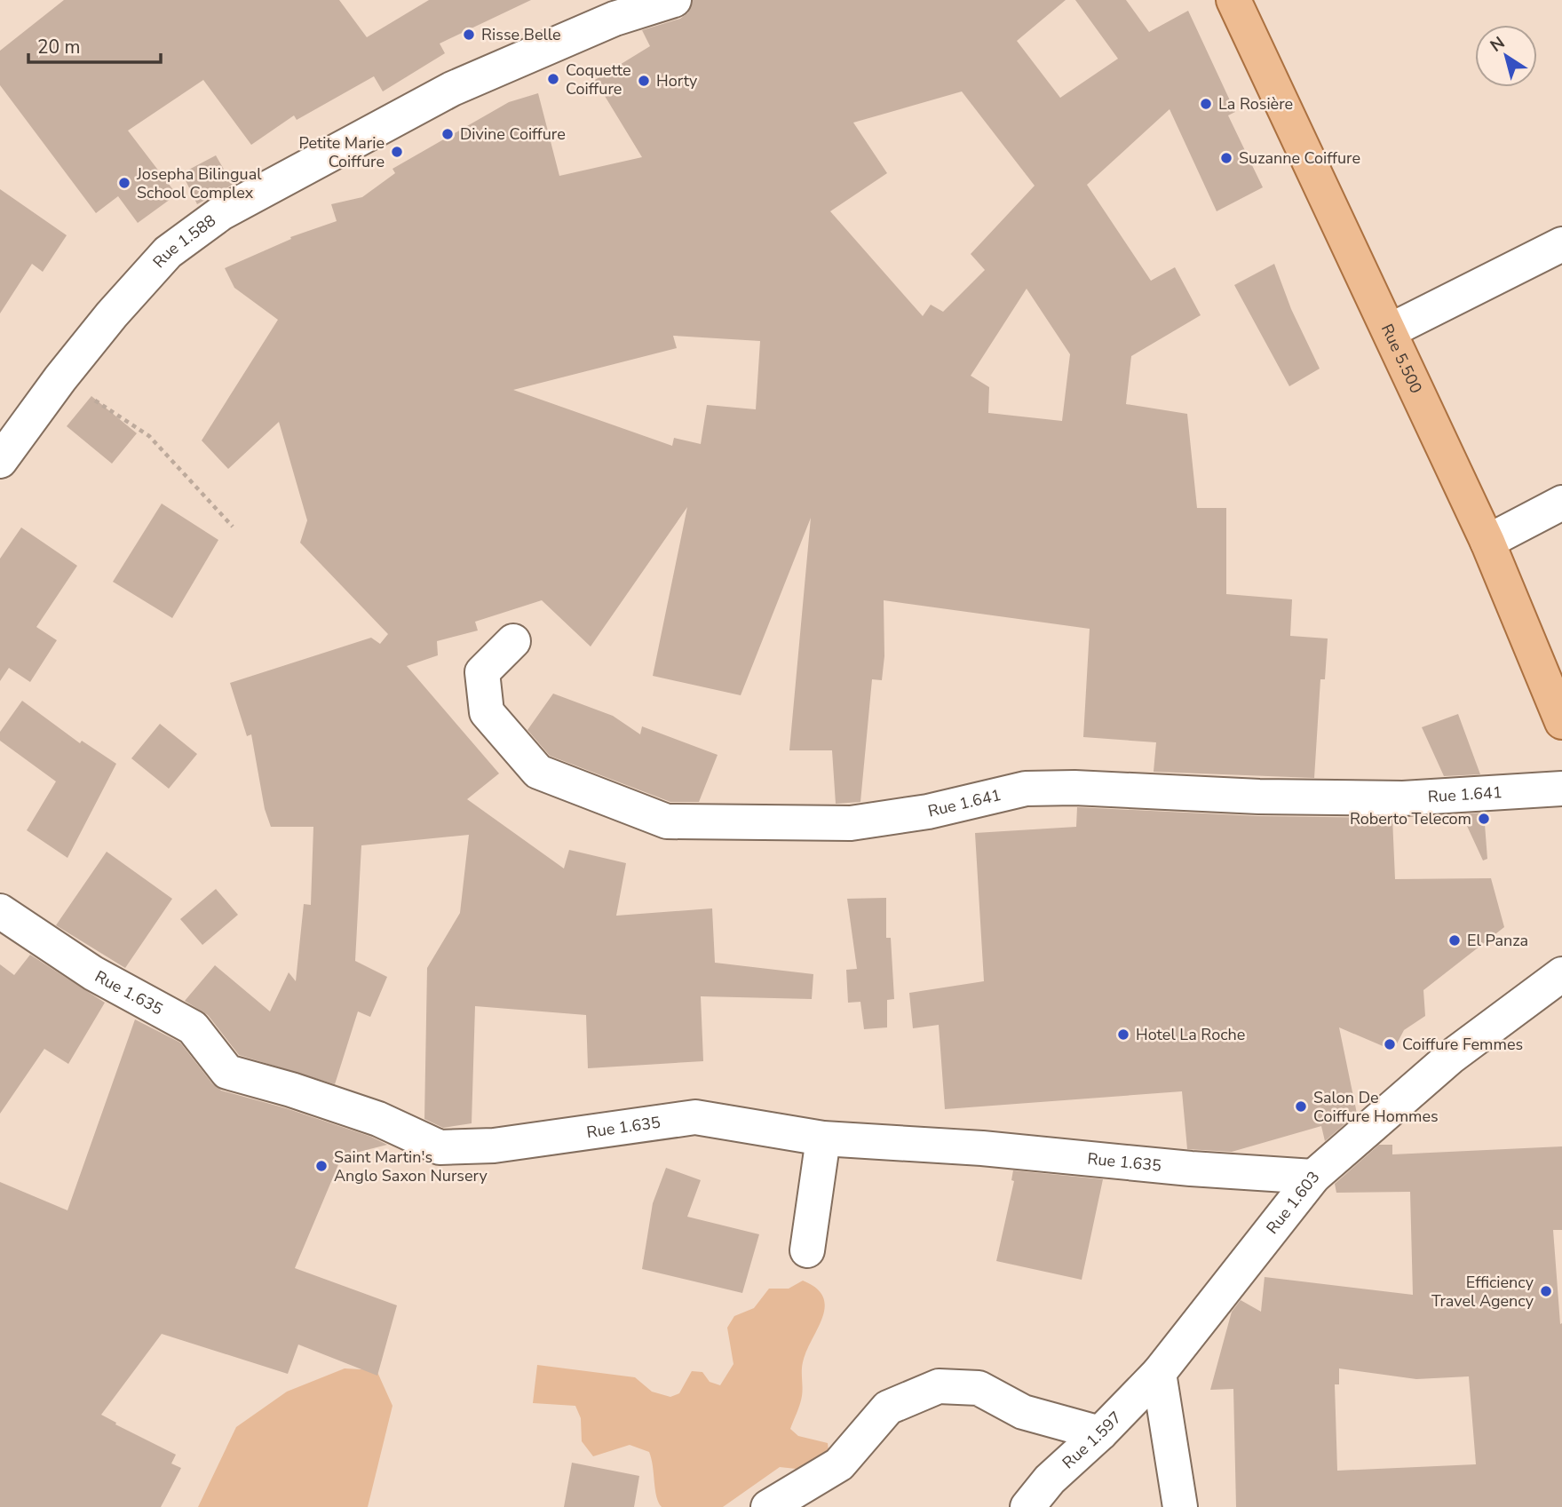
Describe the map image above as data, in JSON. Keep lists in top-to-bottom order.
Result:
{
  "streets": {
    "main road": ["Rue 5.500"],
    "street": [
      "Rue 1.588",
      "Rue 1.641",
      "Rue 1.635",
      "Rue 1.603",
      "Rue 1.597"
    ]
  },
  "crossings": [
    ["Rue 1.635", "Rue 1.603"],
    ["Rue 1.603", "Rue 1.597"]
  ],
  "places": [
    "Risse Belle",
    "Coquette Coiffure",
    "Horty",
    "La Rosière",
    "Divine Coiffure",
    "Petite Marie Coiffure",
    "Suzanne Coiffure",
    "Josepha Bilingual School Complex",
    "Roberto Telecom",
    "El Panza",
    "Hotel La Roche",
    "Coiffure Femmes",
    "Salon De Coiffure Hommes",
    "Saint Martin's Anglo Saxon Nursery",
    "Efficiency Travel Agency"
  ],
  "scale_bar": "20 m",
  "north": "top left"
}
